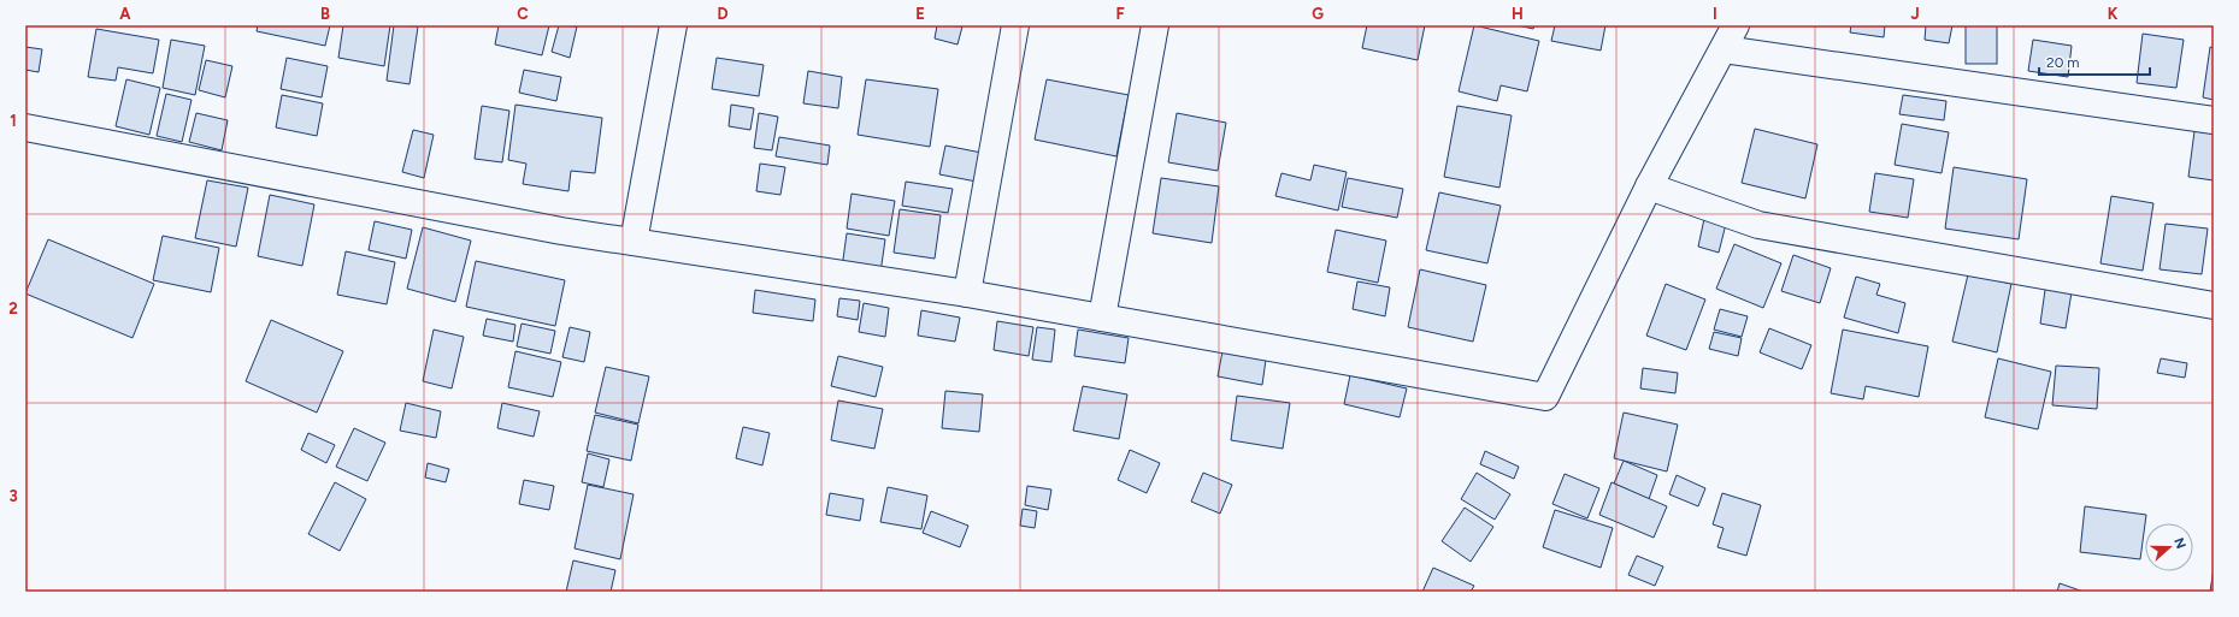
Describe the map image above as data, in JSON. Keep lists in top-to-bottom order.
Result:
{
  "scale_bar": "20 m",
  "north": "right",
  "grid": {
    "columns": [
      "A",
      "B",
      "C",
      "D",
      "E",
      "F",
      "G",
      "H",
      "I",
      "J",
      "K"
    ],
    "rows": ["1", "2", "3"]
  }
}
